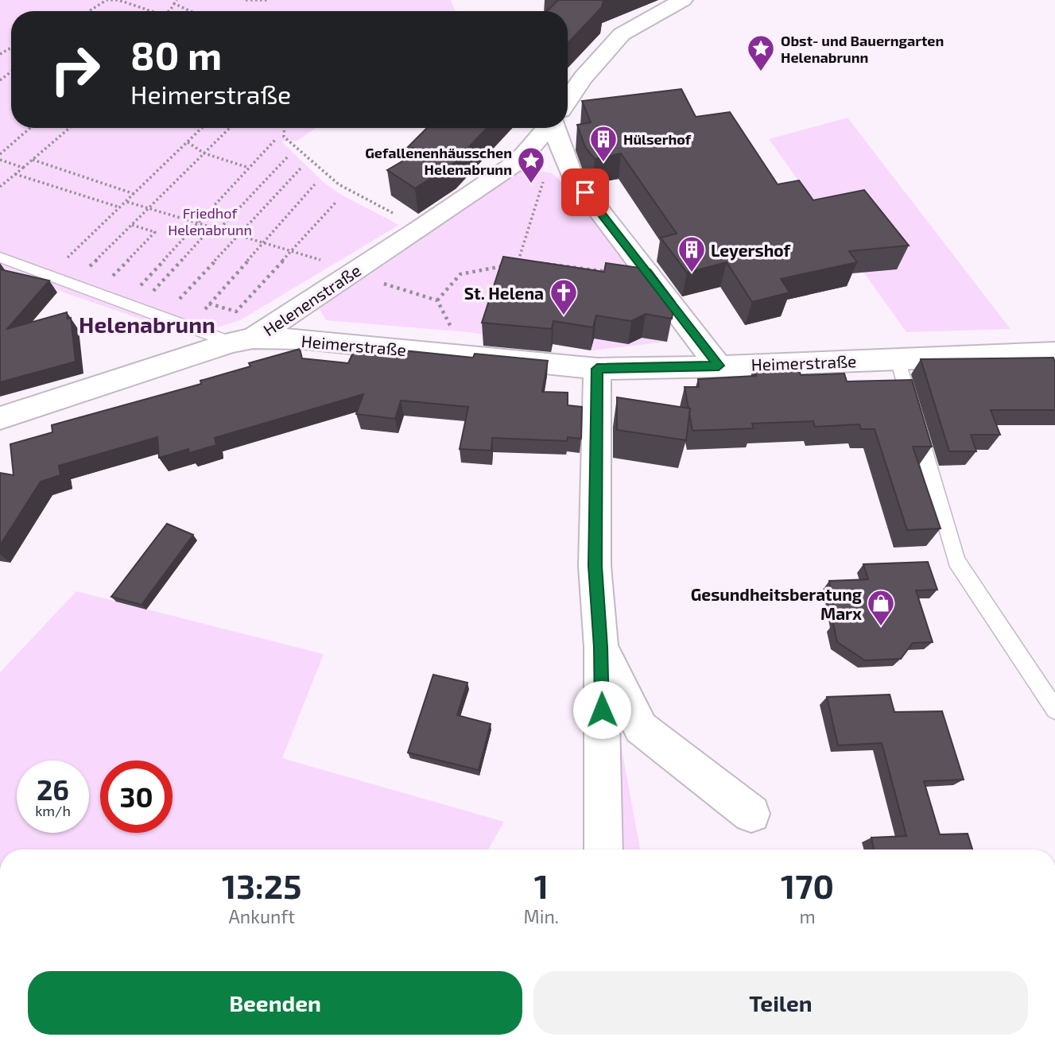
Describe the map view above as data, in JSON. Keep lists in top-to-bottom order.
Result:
{
  "streets": {
    "street": ["Helenenstraße", "Heimerstraße"]
  },
  "crossings": [
    ["Helenenstraße", "Heimerstraße"]
  ],
  "districts": ["Helenabrunn"],
  "parks": ["Friedhof Helenabrunn"],
  "places": {
    "place": ["Obst- und Bauerngarten Helenabrunn", "Gefallenenhäusschen Helenabrunn"],
    "building": ["Hülserhof", "Leyershof"],
    "church": ["St. Helena"],
    "shop": ["Gesundheitsberatung Marx"]
  },
  "page": {
    "turn": ["80 m", "Heimerstraße"],
    "speed": "26 km/h",
    "limit": "30",
    "eta": [
      "13:25",
      "Ankunft",
      "1",
      "Min.",
      "170",
      "m"
    ],
    "buttons": ["Beenden", "Teilen"]
  }
}
